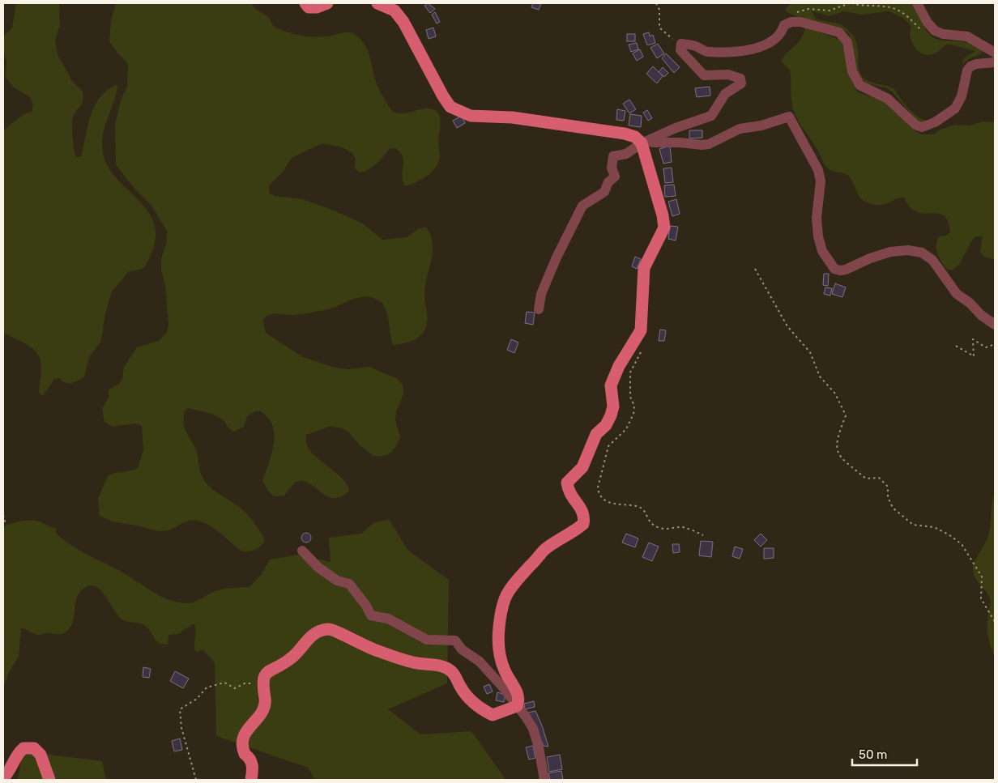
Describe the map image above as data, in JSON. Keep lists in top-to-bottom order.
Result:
{
  "scale_bar": "50 m"
}
